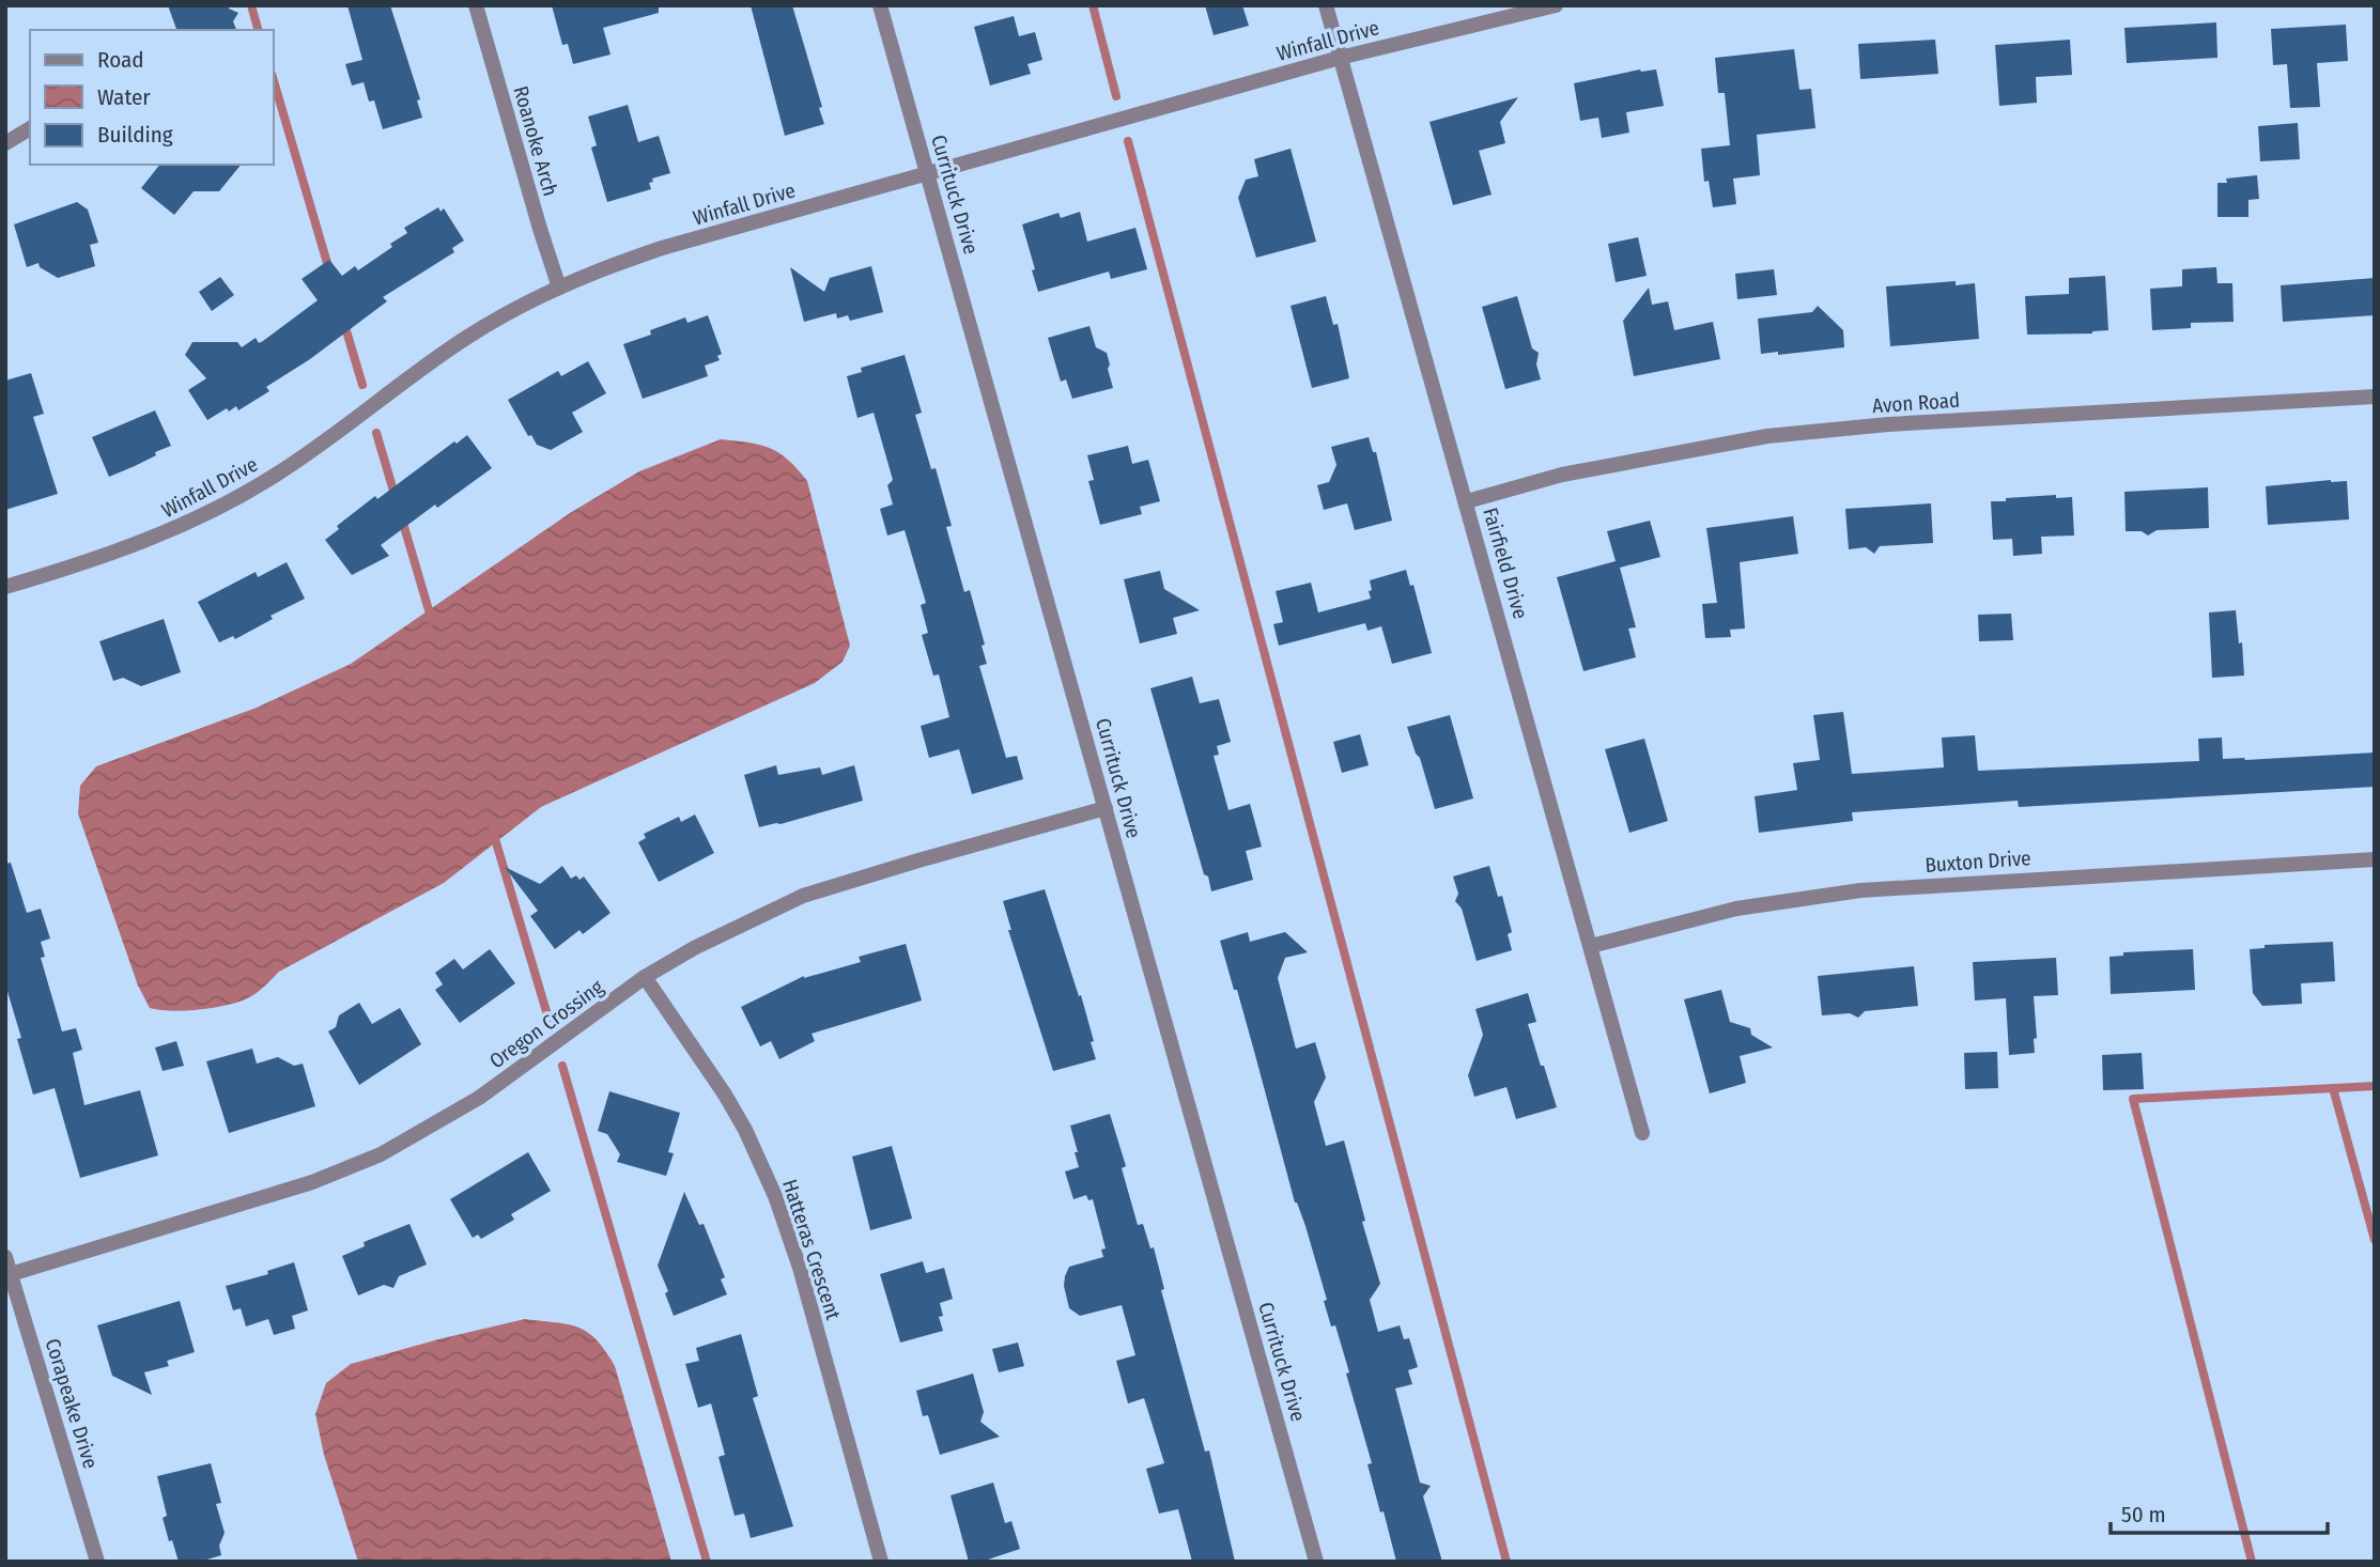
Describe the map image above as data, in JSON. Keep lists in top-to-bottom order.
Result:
{
  "streets": {
    "street": [
      "Winfall Drive",
      "Roanoke Arch",
      "Currituck Drive",
      "Avon Road",
      "Fairfield Drive",
      "Buxton Drive",
      "Oregon Crossing",
      "Hatteras Crescent",
      "Corapeake Drive"
    ]
  },
  "crossings": [
    ["Winfall Drive", "Roanoke Arch"],
    ["Winfall Drive", "Currituck Drive"],
    ["Winfall Drive", "Fairfield Drive"],
    ["Currituck Drive", "Oregon Crossing"],
    ["Avon Road", "Fairfield Drive"],
    ["Fairfield Drive", "Buxton Drive"],
    ["Oregon Crossing", "Hatteras Crescent"],
    ["Oregon Crossing", "Corapeake Drive"]
  ],
  "legend": ["Road", "Water", "Building"],
  "scale_bar": "50 m"
}
